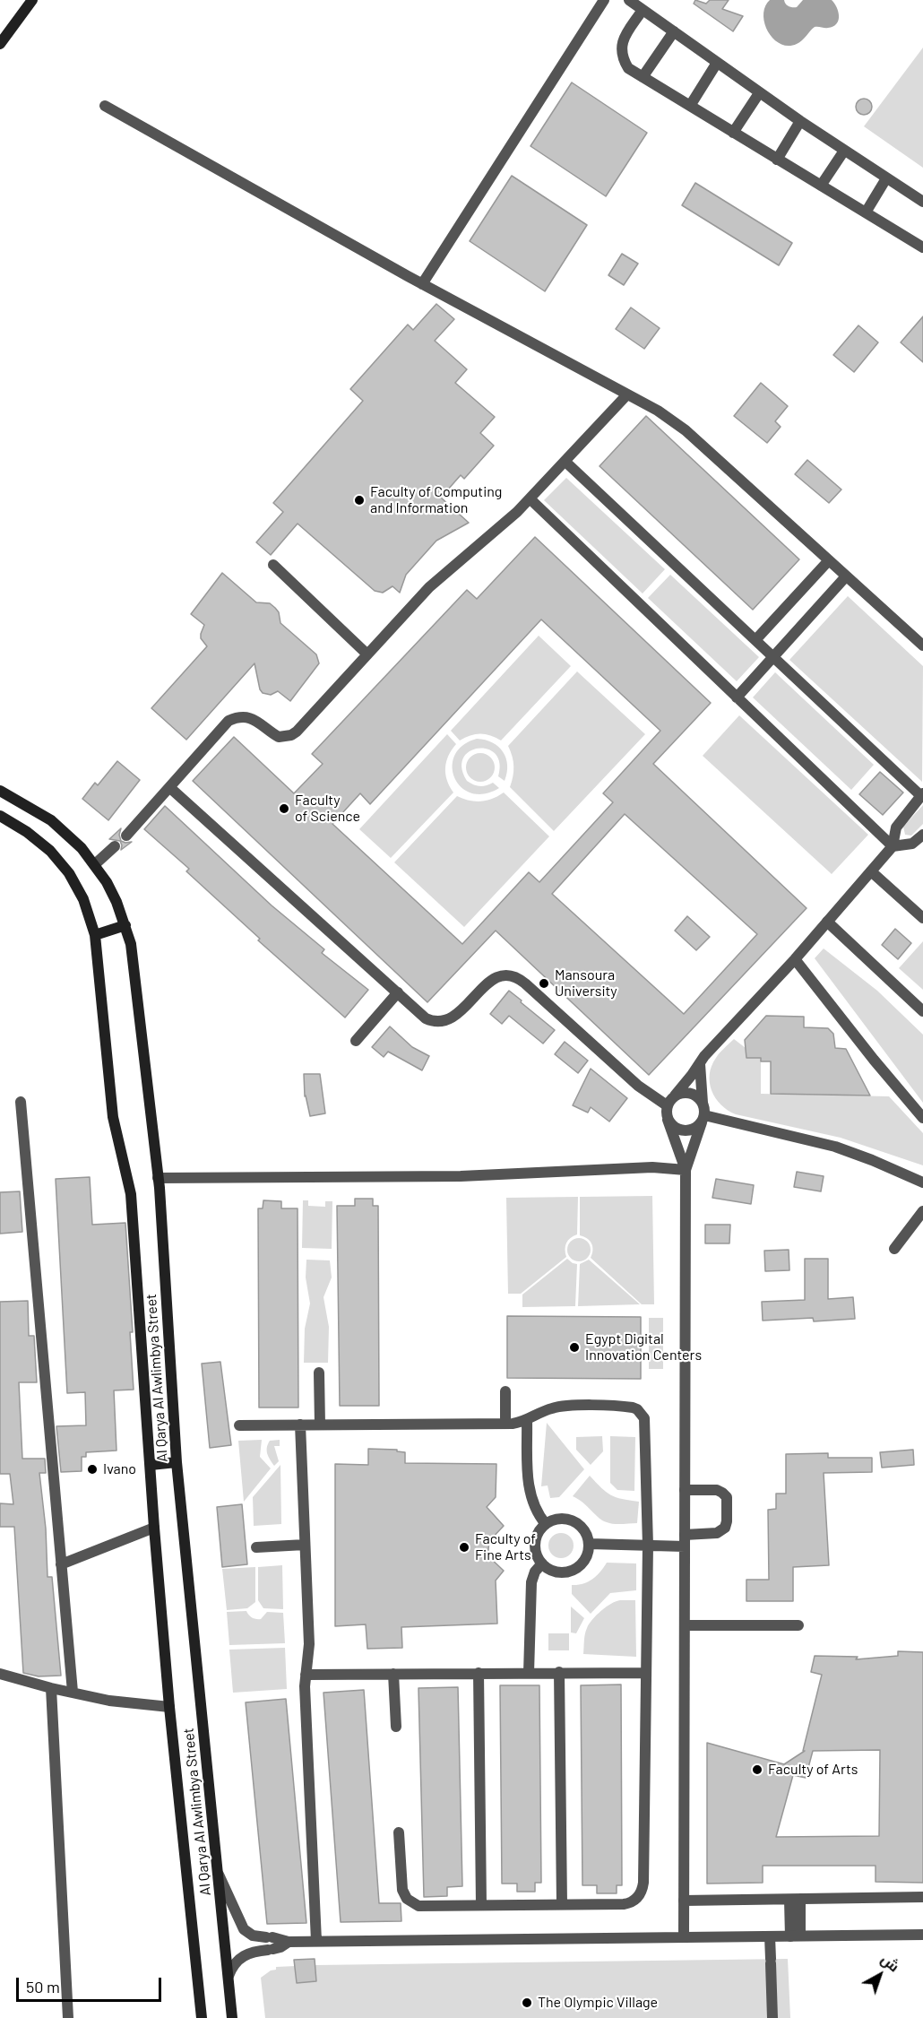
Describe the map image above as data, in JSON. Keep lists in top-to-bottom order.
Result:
{
  "streets": {
    "main road": ["Al Qarya Al Awlimbya Street"]
  },
  "places": [
    "Faculty of Computing and Information",
    "Faculty of Science",
    "Mansoura University",
    "Egypt Digital Innovation Centers",
    "Ivano",
    "Faculty of Fine Arts",
    "Faculty of Arts",
    "The Olympic Village"
  ],
  "scale_bar": "50 m",
  "north": "top right"
}
